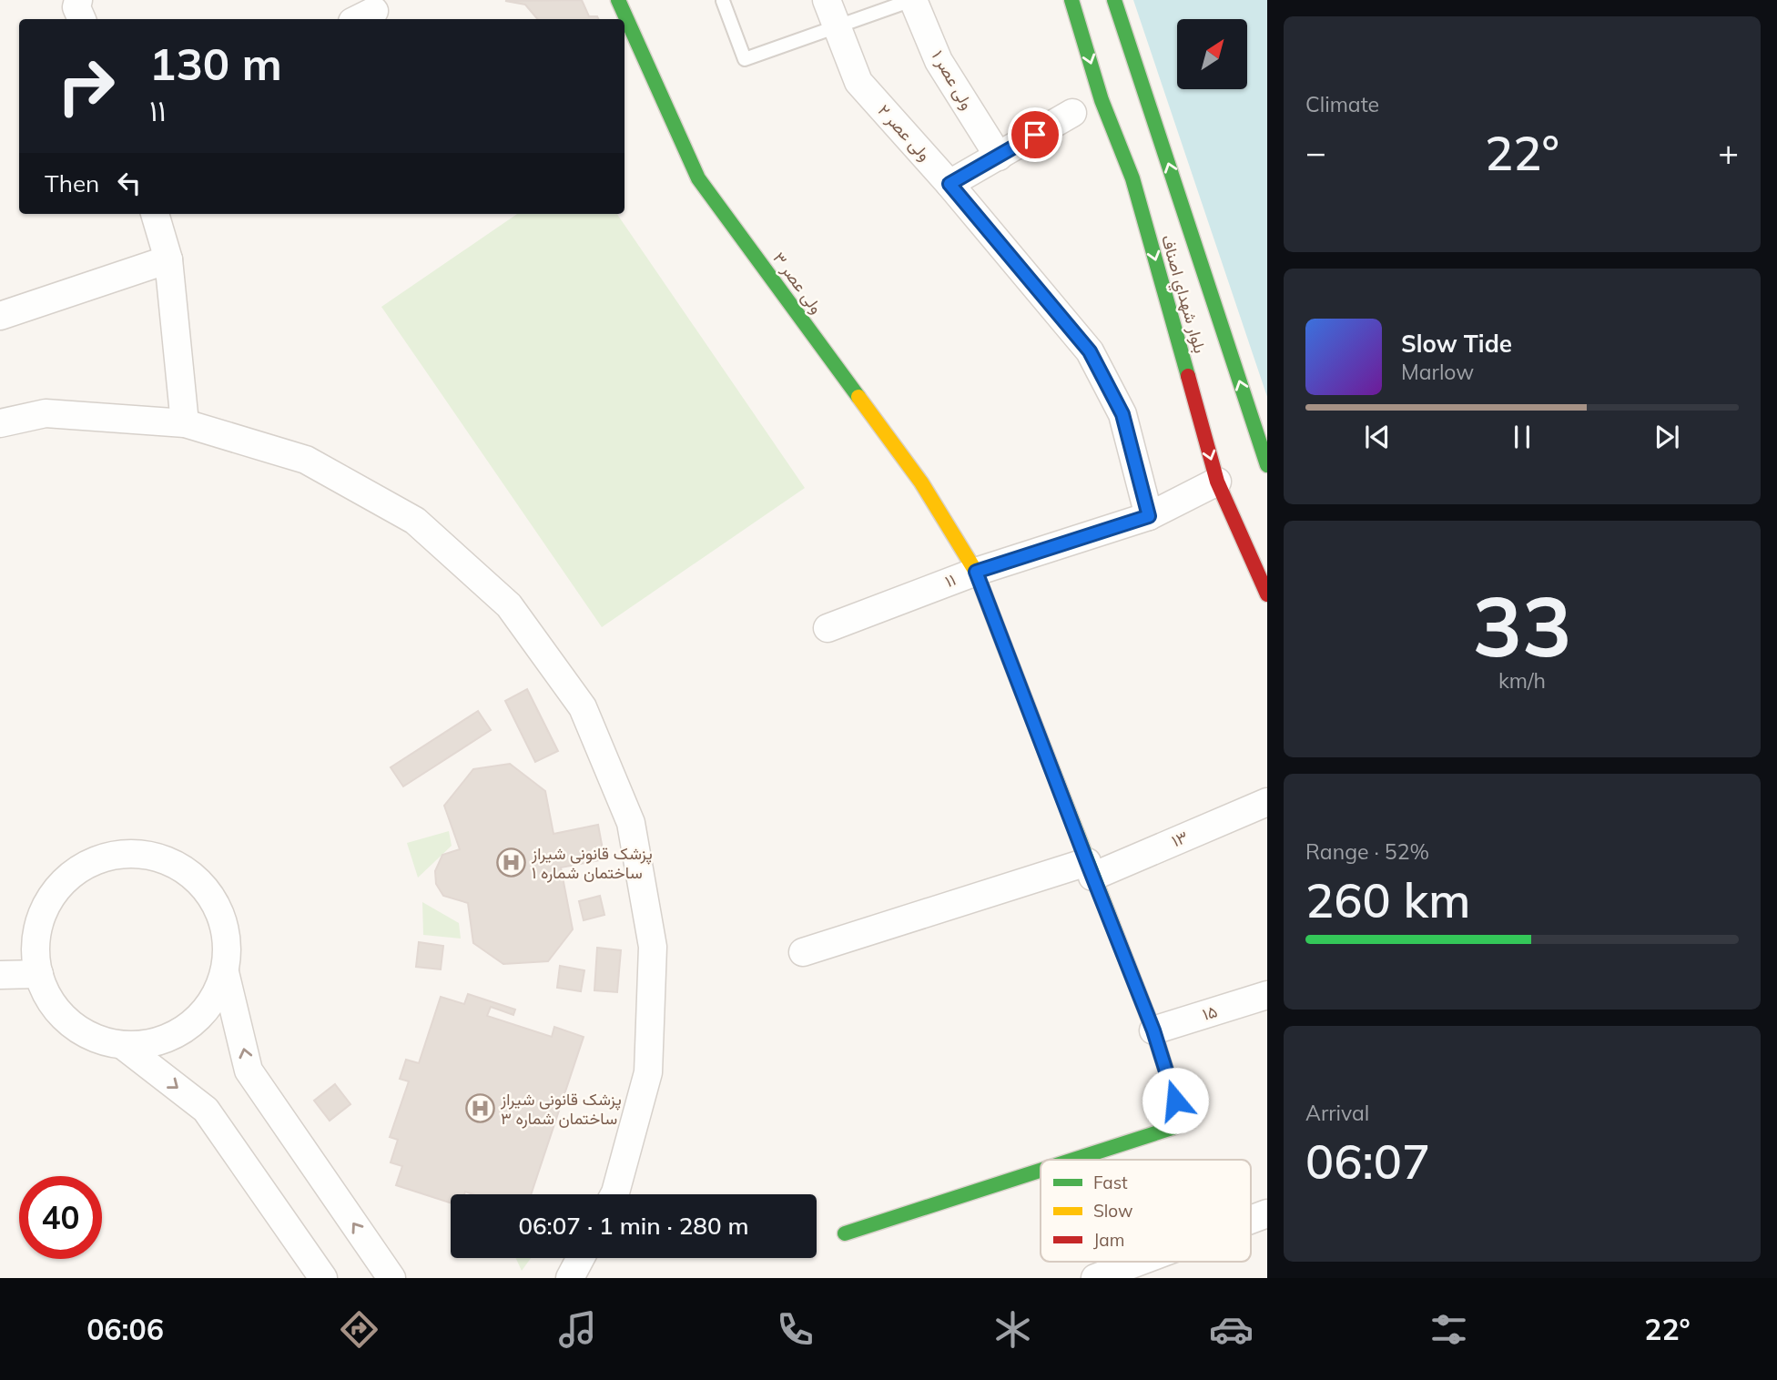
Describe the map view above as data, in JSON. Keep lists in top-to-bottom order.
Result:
{
  "streets": {
    "street": [
      "ولی عصر ۱",
      "ولی عصر ۲",
      "ولی عصر ۳",
      "بلوار شهداي اصناف",
      "۱۱",
      "۱۳",
      "۱۵"
    ]
  },
  "crossings": [
    ["ولی عصر ۲", "۱۱"],
    ["ولی عصر ۳", "۱۱"],
    ["ولی عصر ۳", "۱۳"],
    ["ولی عصر ۳", "۱۵"],
    ["بلوار شهداي اصناف", "۱۱"]
  ],
  "places": {
    "hospital": ["پزشک قانونی شیراز ساختمان شماره ۱", "پزشک قانونی شیراز ساختمان شماره ٣"]
  },
  "legend": ["Fast", "Slow", "Jam"],
  "north": "top right",
  "page": {
    "tile": [
      "Climate",
      ["33", "km/h"],
      ["Range · 52%", "260 km"],
      ["Arrival", "06:07"]
    ],
    "turn": ["130 m", "۱۱"],
    "heat": ["−", "22°", "+"],
    "then": "Then",
    "song": ["Slow Tide", "Marlow"],
    "limit": "40",
    "trip": "06:07 · 1 min · 280 m",
    "tabs": ["06:06", "22°"]
  }
}
